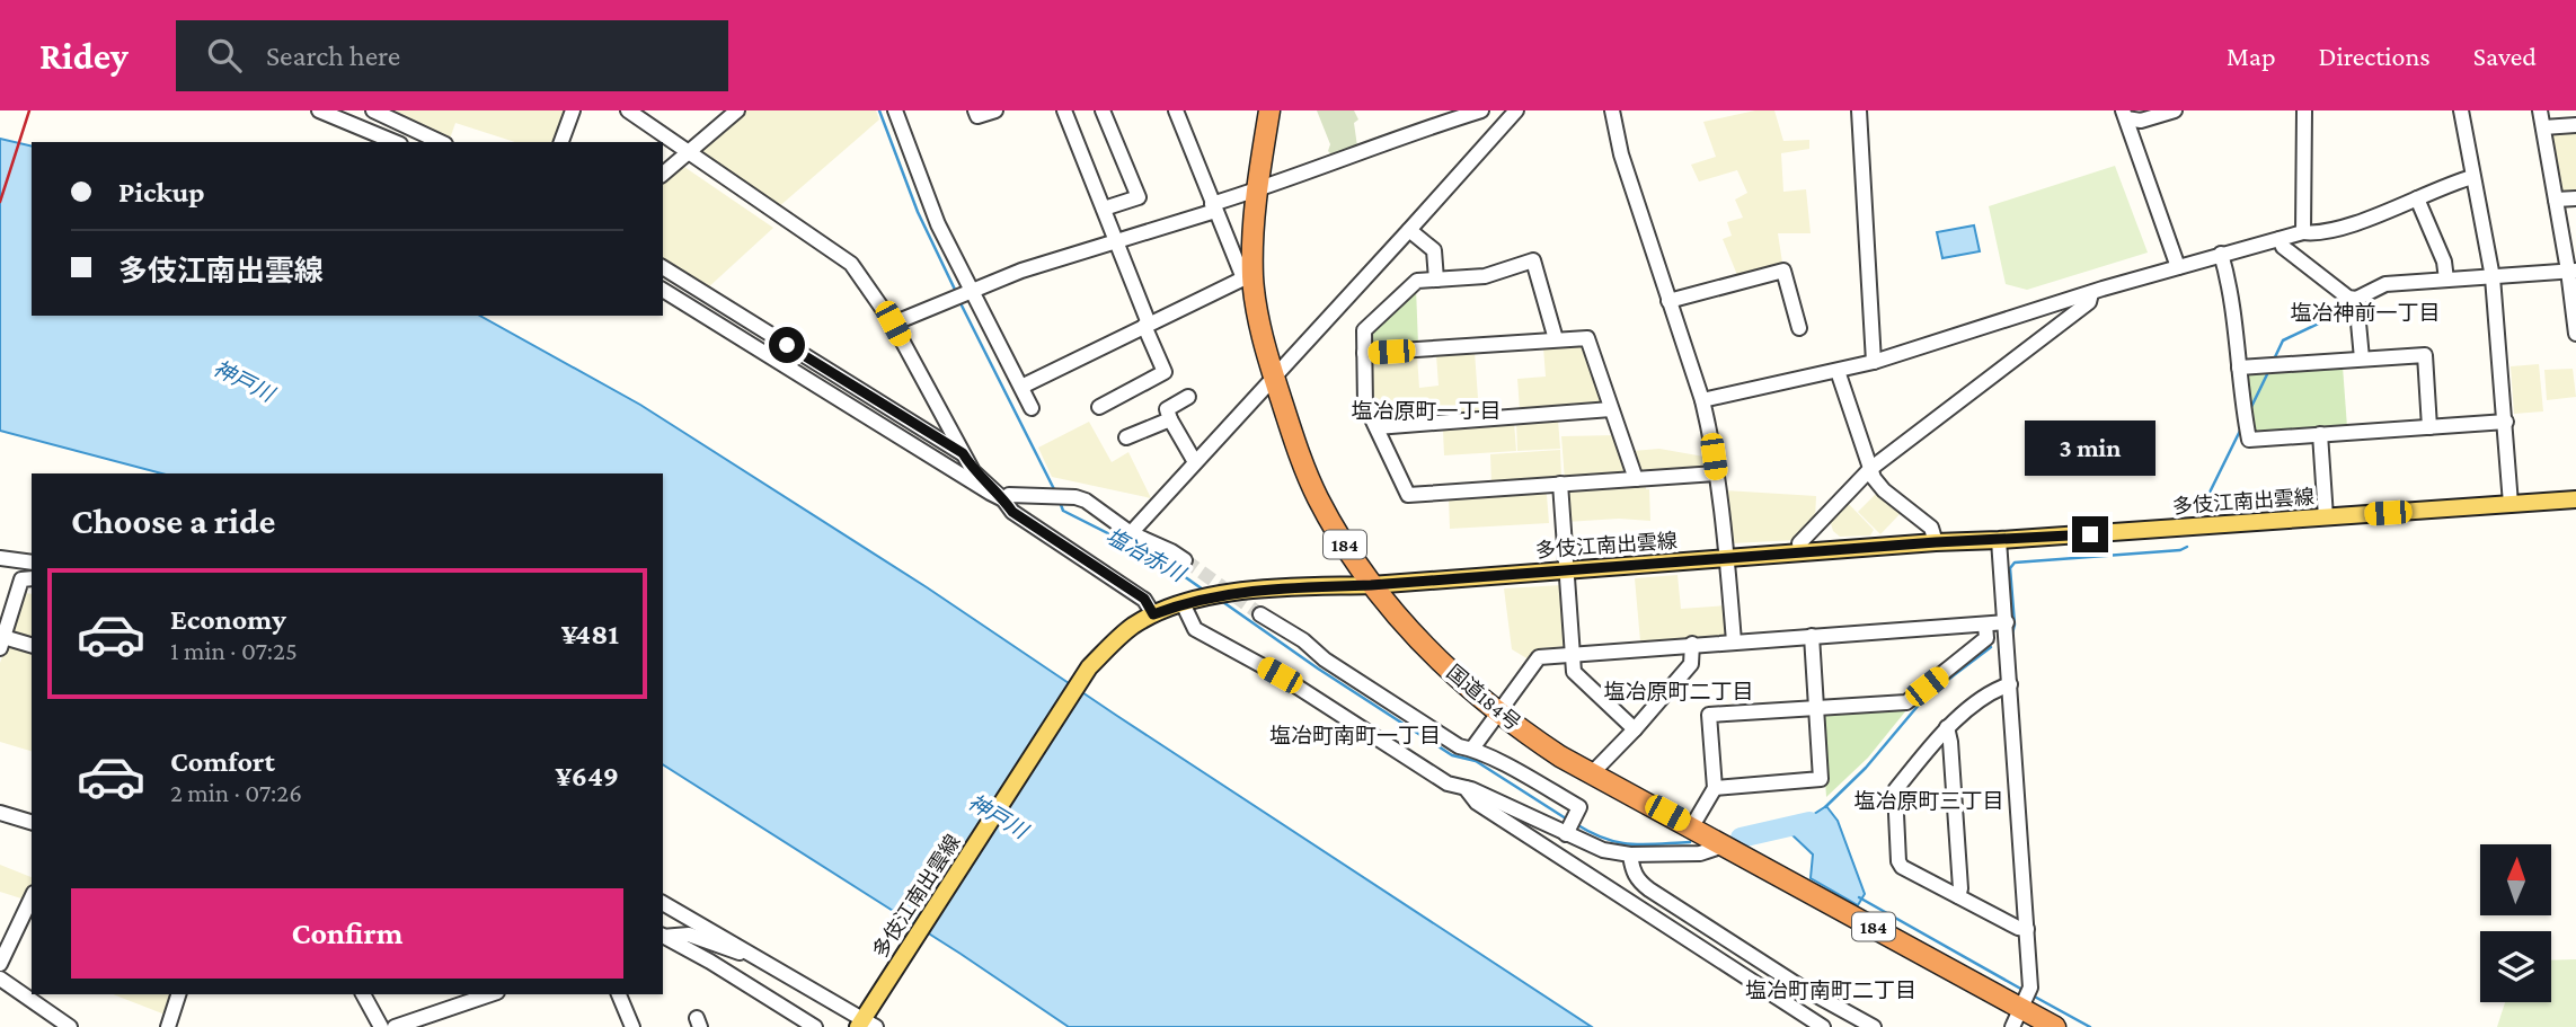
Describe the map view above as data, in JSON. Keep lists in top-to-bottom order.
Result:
{
  "streets": {
    "highway": ["184", "国道184号"],
    "main road": ["多伎江南出雲線"]
  },
  "crossings": [
    ["多伎江南出雲線", "国道184号"]
  ],
  "districts": [
    "塩冶神前一丁目",
    "塩冶原町一丁目",
    "塩冶原町二丁目",
    "塩冶町南町一丁目",
    "塩冶原町三丁目",
    "塩冶町南町二丁目"
  ],
  "water": ["神戸川", "塩冶赤川"],
  "north": "top",
  "page": {
    "header": "Ridey",
    "search": "Search here",
    "nav": ["Map", "Directions", "Saved"],
    "banner": ["Pickup", "多伎江南出雲線"],
    "bubble": "3 min",
    "heading": "Choose a ride",
    "list": [
      {
        "name": "Economy",
        "note": "1 min · 07:25",
        "value": "¥481"
      },
      {
        "name": "Comfort",
        "note": "2 min · 07:26",
        "value": "¥649"
      }
    ],
    "buttons": "Confirm"
  }
}
